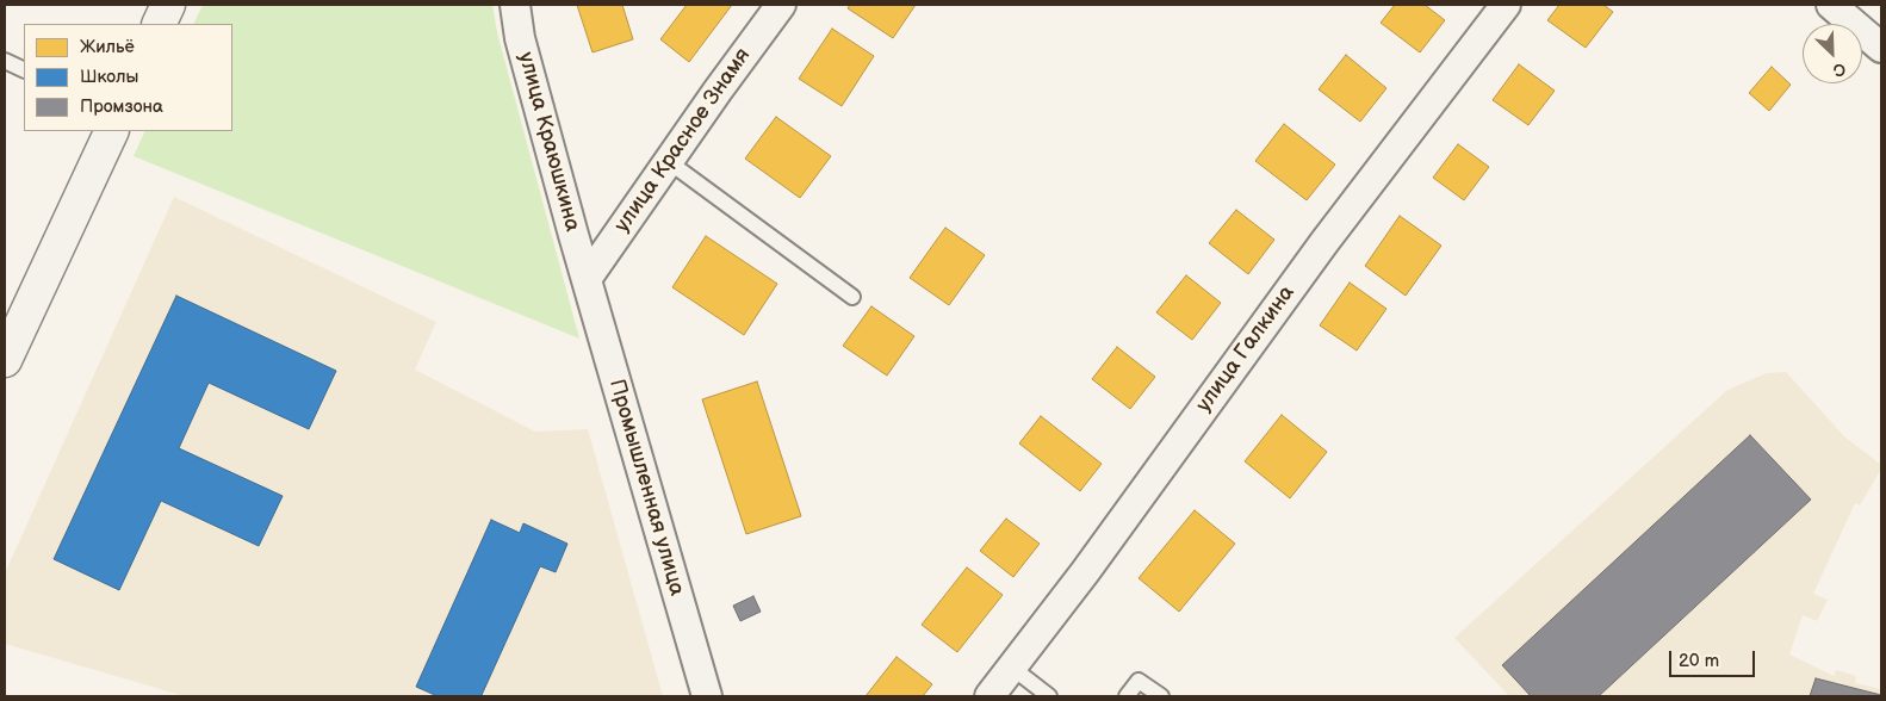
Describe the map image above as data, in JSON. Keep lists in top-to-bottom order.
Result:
{
  "streets": {
    "street": [
      "улица Красное Знамя",
      "улица Краюшкина",
      "улица Галкина",
      "Промышленная улица"
    ]
  },
  "crossings": [
    ["улица Красное Знамя", "улица Краюшкина"],
    ["улица Красное Знамя", "Промышленная улица"],
    ["улица Краюшкина", "Промышленная улица"]
  ],
  "legend": ["Жильё", "Школы", "Промзона"],
  "scale_bar": "20 m",
  "north": "bottom right"
}
